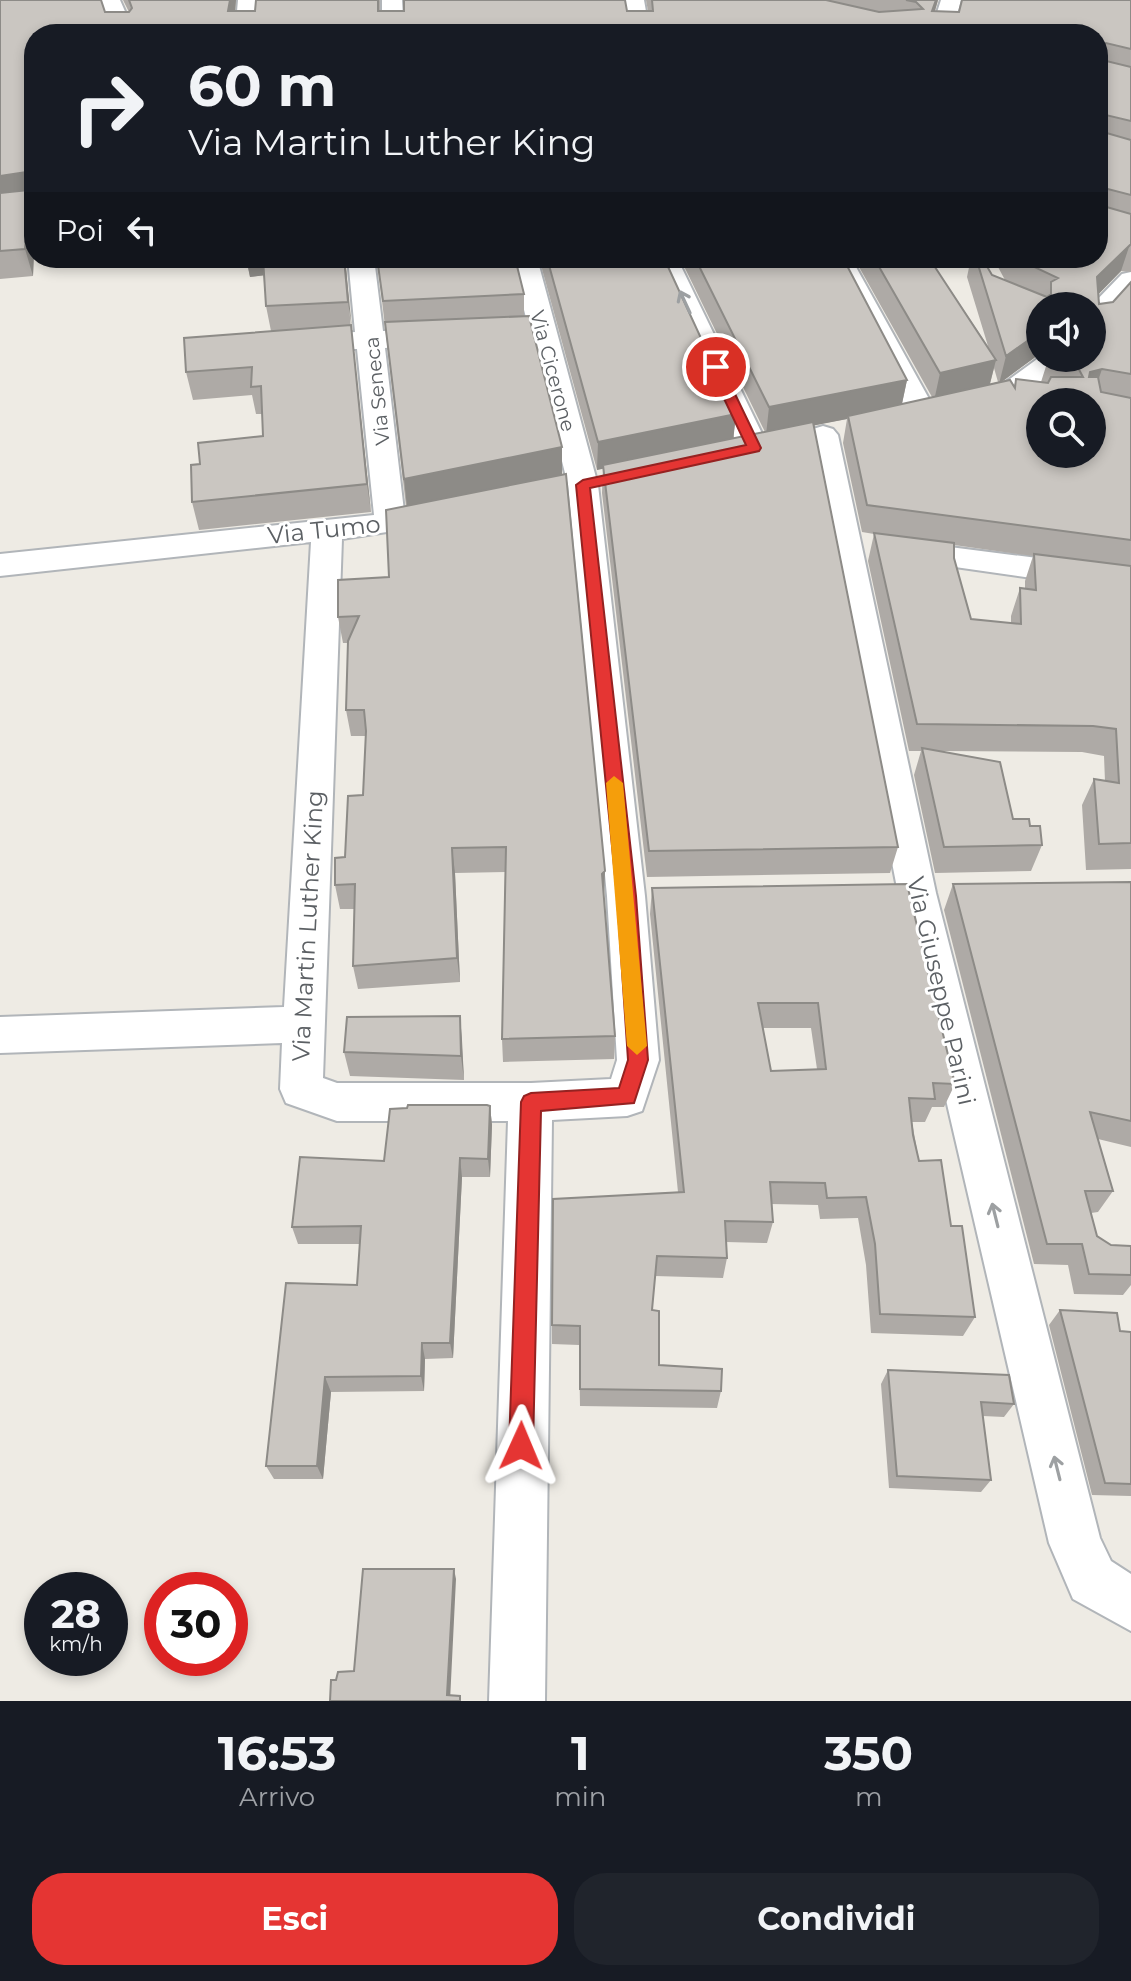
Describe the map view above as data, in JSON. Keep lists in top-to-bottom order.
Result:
{
  "streets": {
    "street": [
      "Via Cicerone",
      "Via Seneca",
      "Via Tumo",
      "Via Martin Luther King",
      "Via Giuseppe Parini"
    ]
  },
  "crossings": [
    ["Via Cicerone", "Via Martin Luther King"],
    ["Via Seneca", "Via Tumo"],
    ["Via Tumo", "Via Martin Luther King"]
  ],
  "one_way": ["Via Giuseppe Parini"],
  "page": {
    "turn": ["60 m", "Via Martin Luther King"],
    "then": "Poi",
    "speed": "28 km/h",
    "limit": "30",
    "eta": [
      "16:53",
      "Arrivo",
      "1",
      "min",
      "350",
      "m"
    ],
    "buttons": ["Esci", "Condividi"]
  }
}
